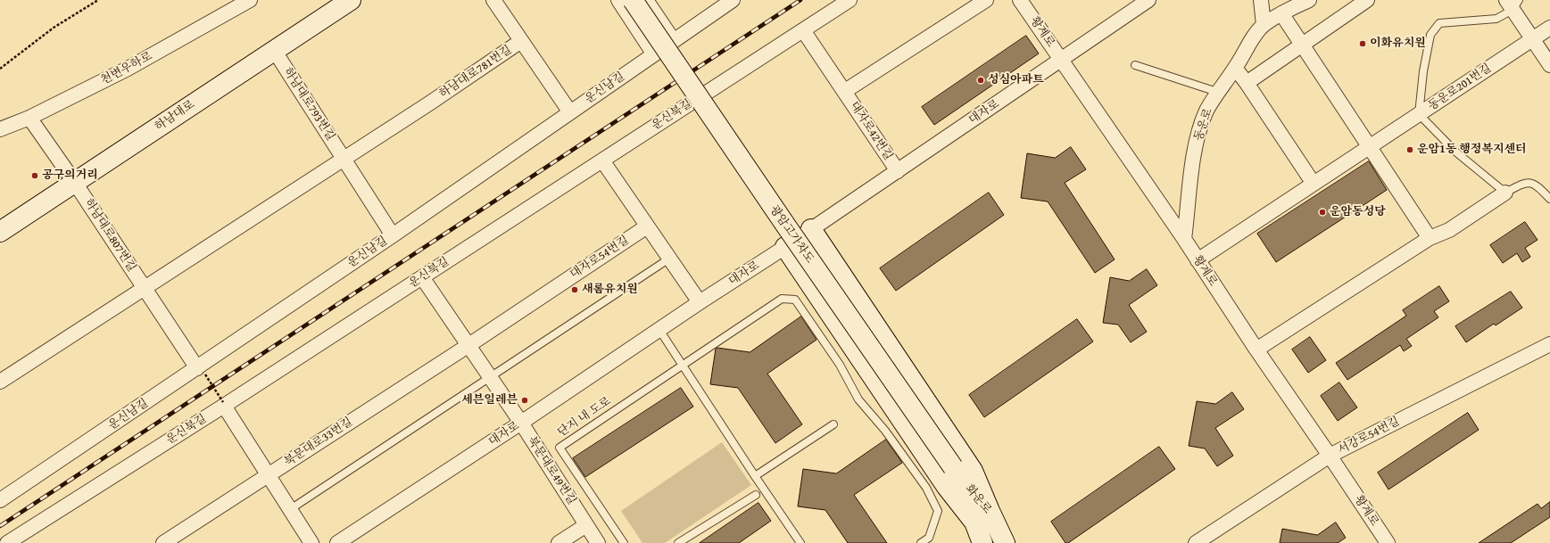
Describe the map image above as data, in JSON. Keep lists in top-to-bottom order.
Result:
{
  "streets": {
    "street": [
      "황계로",
      "천변우하로",
      "하남대로781번길",
      "동운로201번길",
      "운신남길",
      "하남대로793번길",
      "대자로",
      "운신북길",
      "하남대로",
      "동운로",
      "대자로42번길",
      "광암고가차도",
      "하남대로807번길",
      "대자로54번길",
      "서강로54번길",
      "북문대로33번길",
      "북문대로49번길",
      "화운로"
    ],
    "lane": ["단지 내 도로"]
  },
  "crossings": [
    ["황계로", "동운로201번길"],
    ["황계로", "대자로"],
    ["황계로", "동운로"],
    ["황계로", "서강로54번길"],
    ["천변우하로", "하남대로807번길"],
    ["하남대로781번길", "운신남길"],
    ["하남대로781번길", "하남대로793번길"],
    ["운신남길", "하남대로793번길"],
    ["운신남길", "하남대로807번길"],
    ["하남대로793번길", "하남대로"],
    ["대자로", "대자로42번길"],
    ["대자로", "북문대로49번길"],
    ["운신북길", "대자로42번길"],
    ["운신북길", "북문대로49번길"],
    ["하남대로", "하남대로807번길"],
    ["광암고가차도", "화운로"],
    ["대자로54번길", "북문대로33번길"],
    ["대자로54번길", "북문대로49번길"],
    ["북문대로33번길", "북문대로49번길"]
  ],
  "places": [
    "이화유치원",
    "성심아파트",
    "운암1동 행정복지센터",
    "공구의거리",
    "운암동성당",
    "새롬유치원",
    "세븐일레븐"
  ]
}
